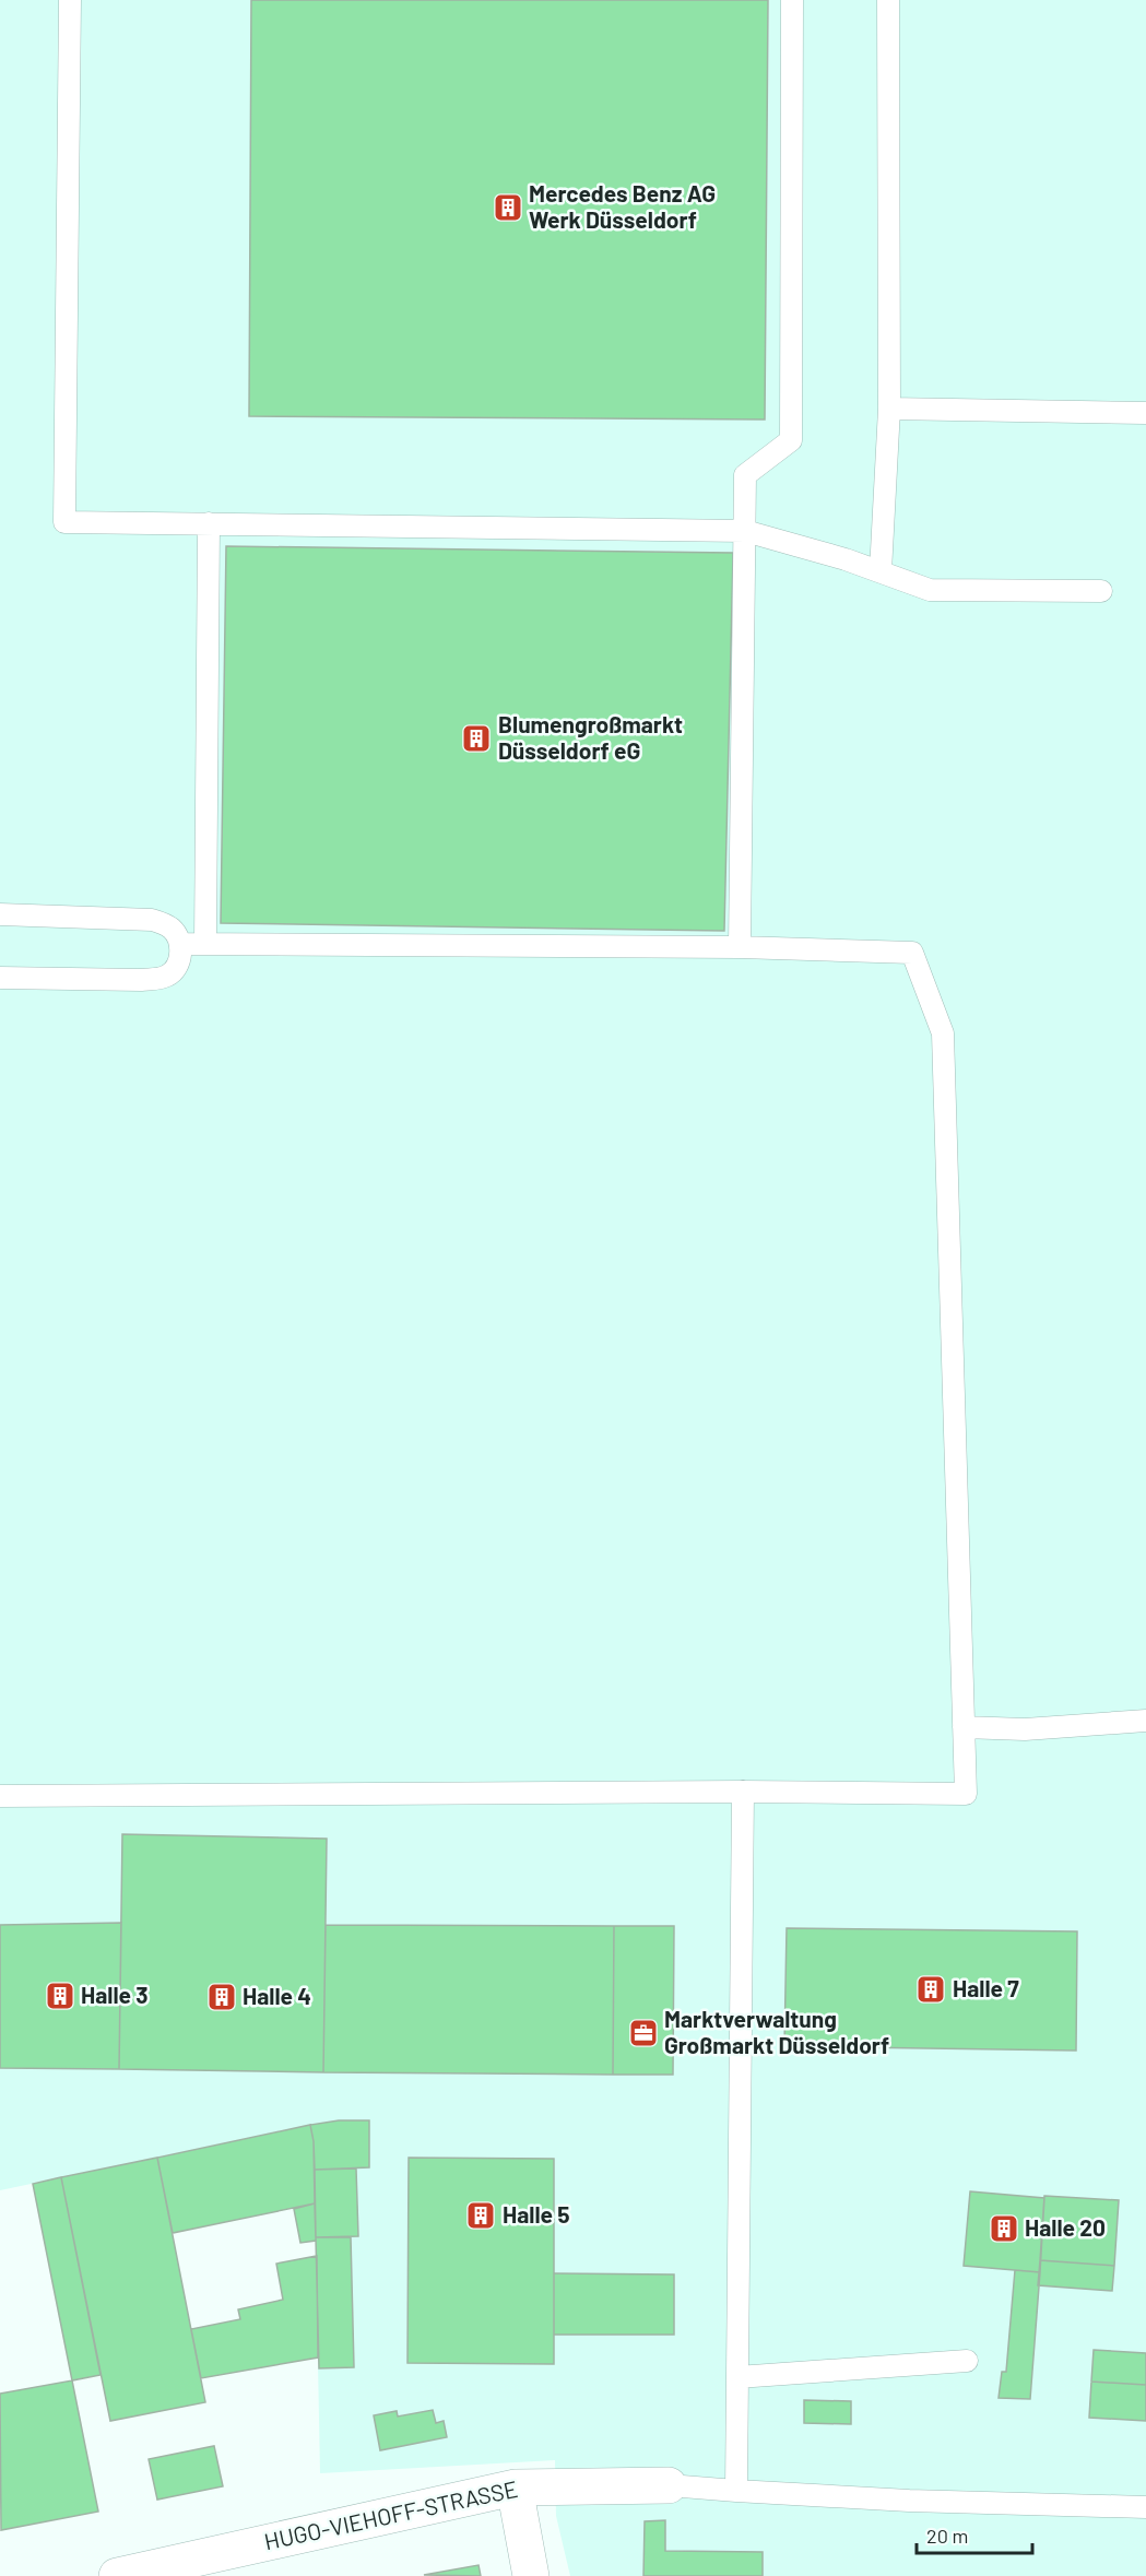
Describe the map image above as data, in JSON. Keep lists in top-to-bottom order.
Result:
{
  "streets": {
    "street": ["HUGO-VIEHOFF-STRASSE"]
  },
  "places": {
    "building": [
      "Mercedes Benz AG Werk Düsseldorf",
      "Blumengroßmarkt Düsseldorf eG",
      "Halle 7",
      "Halle 3",
      "Halle 4",
      "Halle 5",
      "Halle 20"
    ],
    "office": ["Marktverwaltung Großmarkt Düsseldorf"]
  },
  "scale_bar": "20 m"
}
